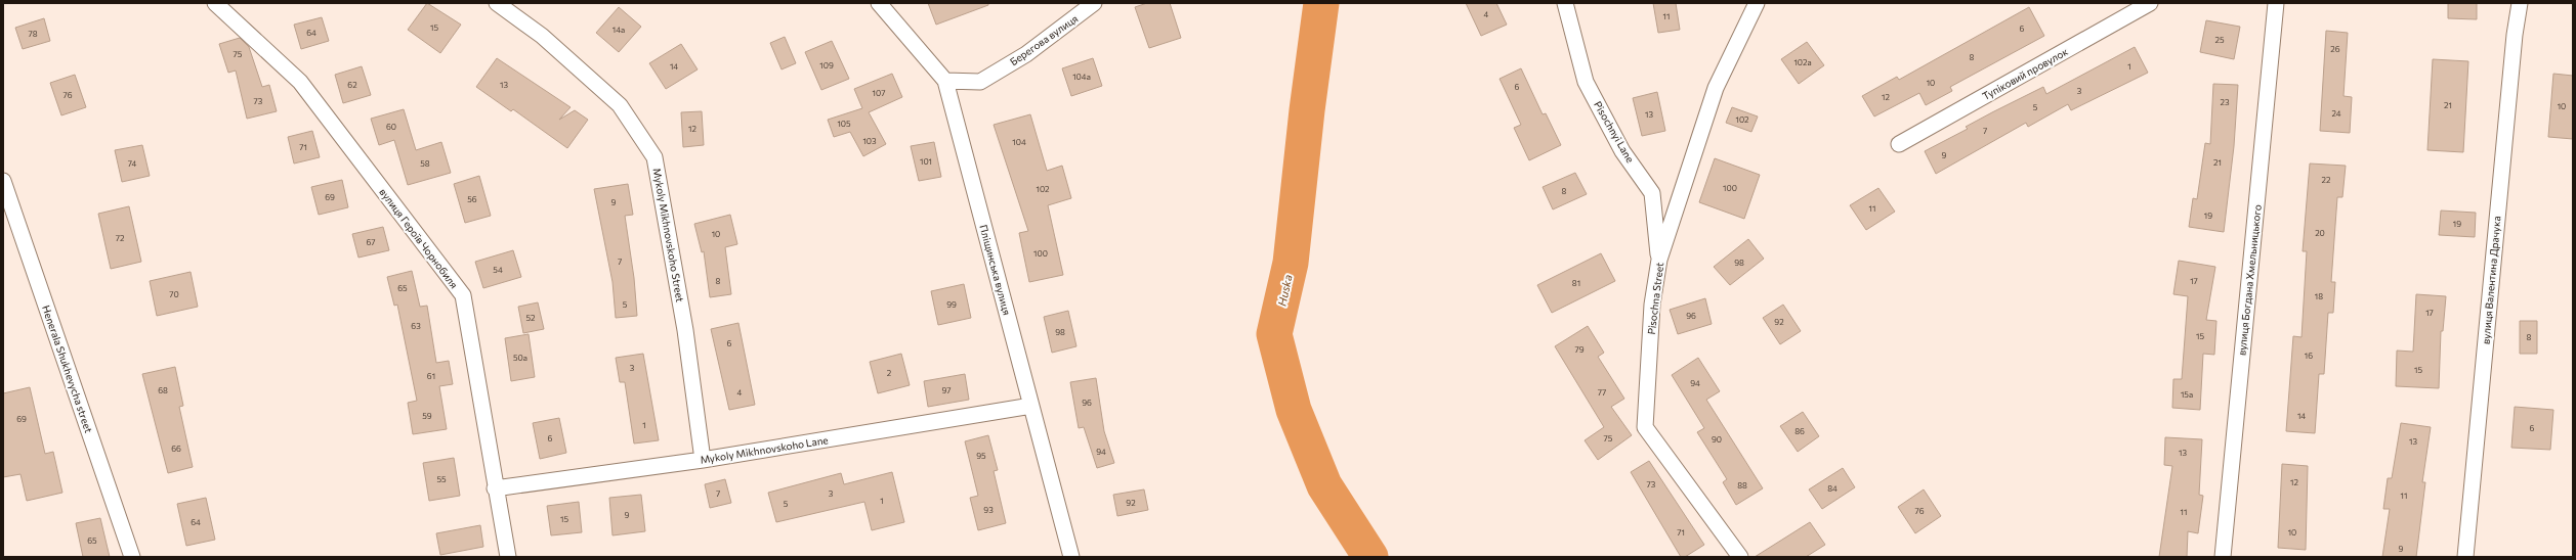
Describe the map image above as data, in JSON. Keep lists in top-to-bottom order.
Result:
{
  "streets": {
    "street": [
      "Берегова вулиця",
      "Тупіковий провулок",
      "Pisochnyi Lane",
      "Mykoly Mikhnovskoho Street",
      "вулиця Героїв Чорнобиля",
      "Пліщинська вулиця",
      "вулиця Богдана Хмельницького",
      "вулиця Валентина Драчука",
      "Pisochna Street",
      "Henerala Shukhevycha street",
      "Mykoly Mikhnovskoho Lane"
    ]
  },
  "crossings": [
    ["Берегова вулиця", "Пліщинська вулиця"],
    ["Pisochnyi Lane", "Pisochna Street"],
    ["Mykoly Mikhnovskoho Street", "Mykoly Mikhnovskoho Lane"],
    ["вулиця Героїв Чорнобиля", "Mykoly Mikhnovskoho Lane"],
    ["Пліщинська вулиця", "Mykoly Mikhnovskoho Lane"]
  ],
  "water": ["Huska"],
  "house_numbers": [
    "4",
    "11",
    "15",
    "6",
    "14а",
    "64",
    "78",
    "25",
    "26",
    "75",
    "8",
    "102а",
    "109",
    "14",
    "1",
    "104а",
    "10",
    "62",
    "13",
    "6",
    "3",
    "107",
    "76",
    "12",
    "73",
    "23",
    "21",
    "10",
    "5",
    "24",
    "13",
    "102",
    "105",
    "60",
    "12",
    "7",
    "103",
    "104",
    "71",
    "9",
    "101",
    "21",
    "74",
    "58",
    "22",
    "100",
    "102",
    "8",
    "69",
    "56",
    "9",
    "11",
    "19",
    "19",
    "20",
    "10",
    "72",
    "67",
    "100",
    "7",
    "98",
    "54",
    "8",
    "17",
    "81",
    "65",
    "70",
    "18",
    "5",
    "99",
    "17",
    "96",
    "52",
    "92",
    "63",
    "98",
    "15",
    "8",
    "6",
    "79",
    "16",
    "50а",
    "3",
    "15",
    "2",
    "61",
    "94",
    "68",
    "97",
    "4",
    "77",
    "15а",
    "96",
    "59",
    "14",
    "69",
    "1",
    "6",
    "86",
    "6",
    "75",
    "90",
    "13",
    "66",
    "94",
    "13",
    "95",
    "55",
    "12",
    "73",
    "88",
    "84",
    "7",
    "3",
    "11",
    "1",
    "92",
    "5",
    "93",
    "76",
    "11",
    "9",
    "15",
    "64",
    "71",
    "10",
    "65",
    "9"
  ]
}
